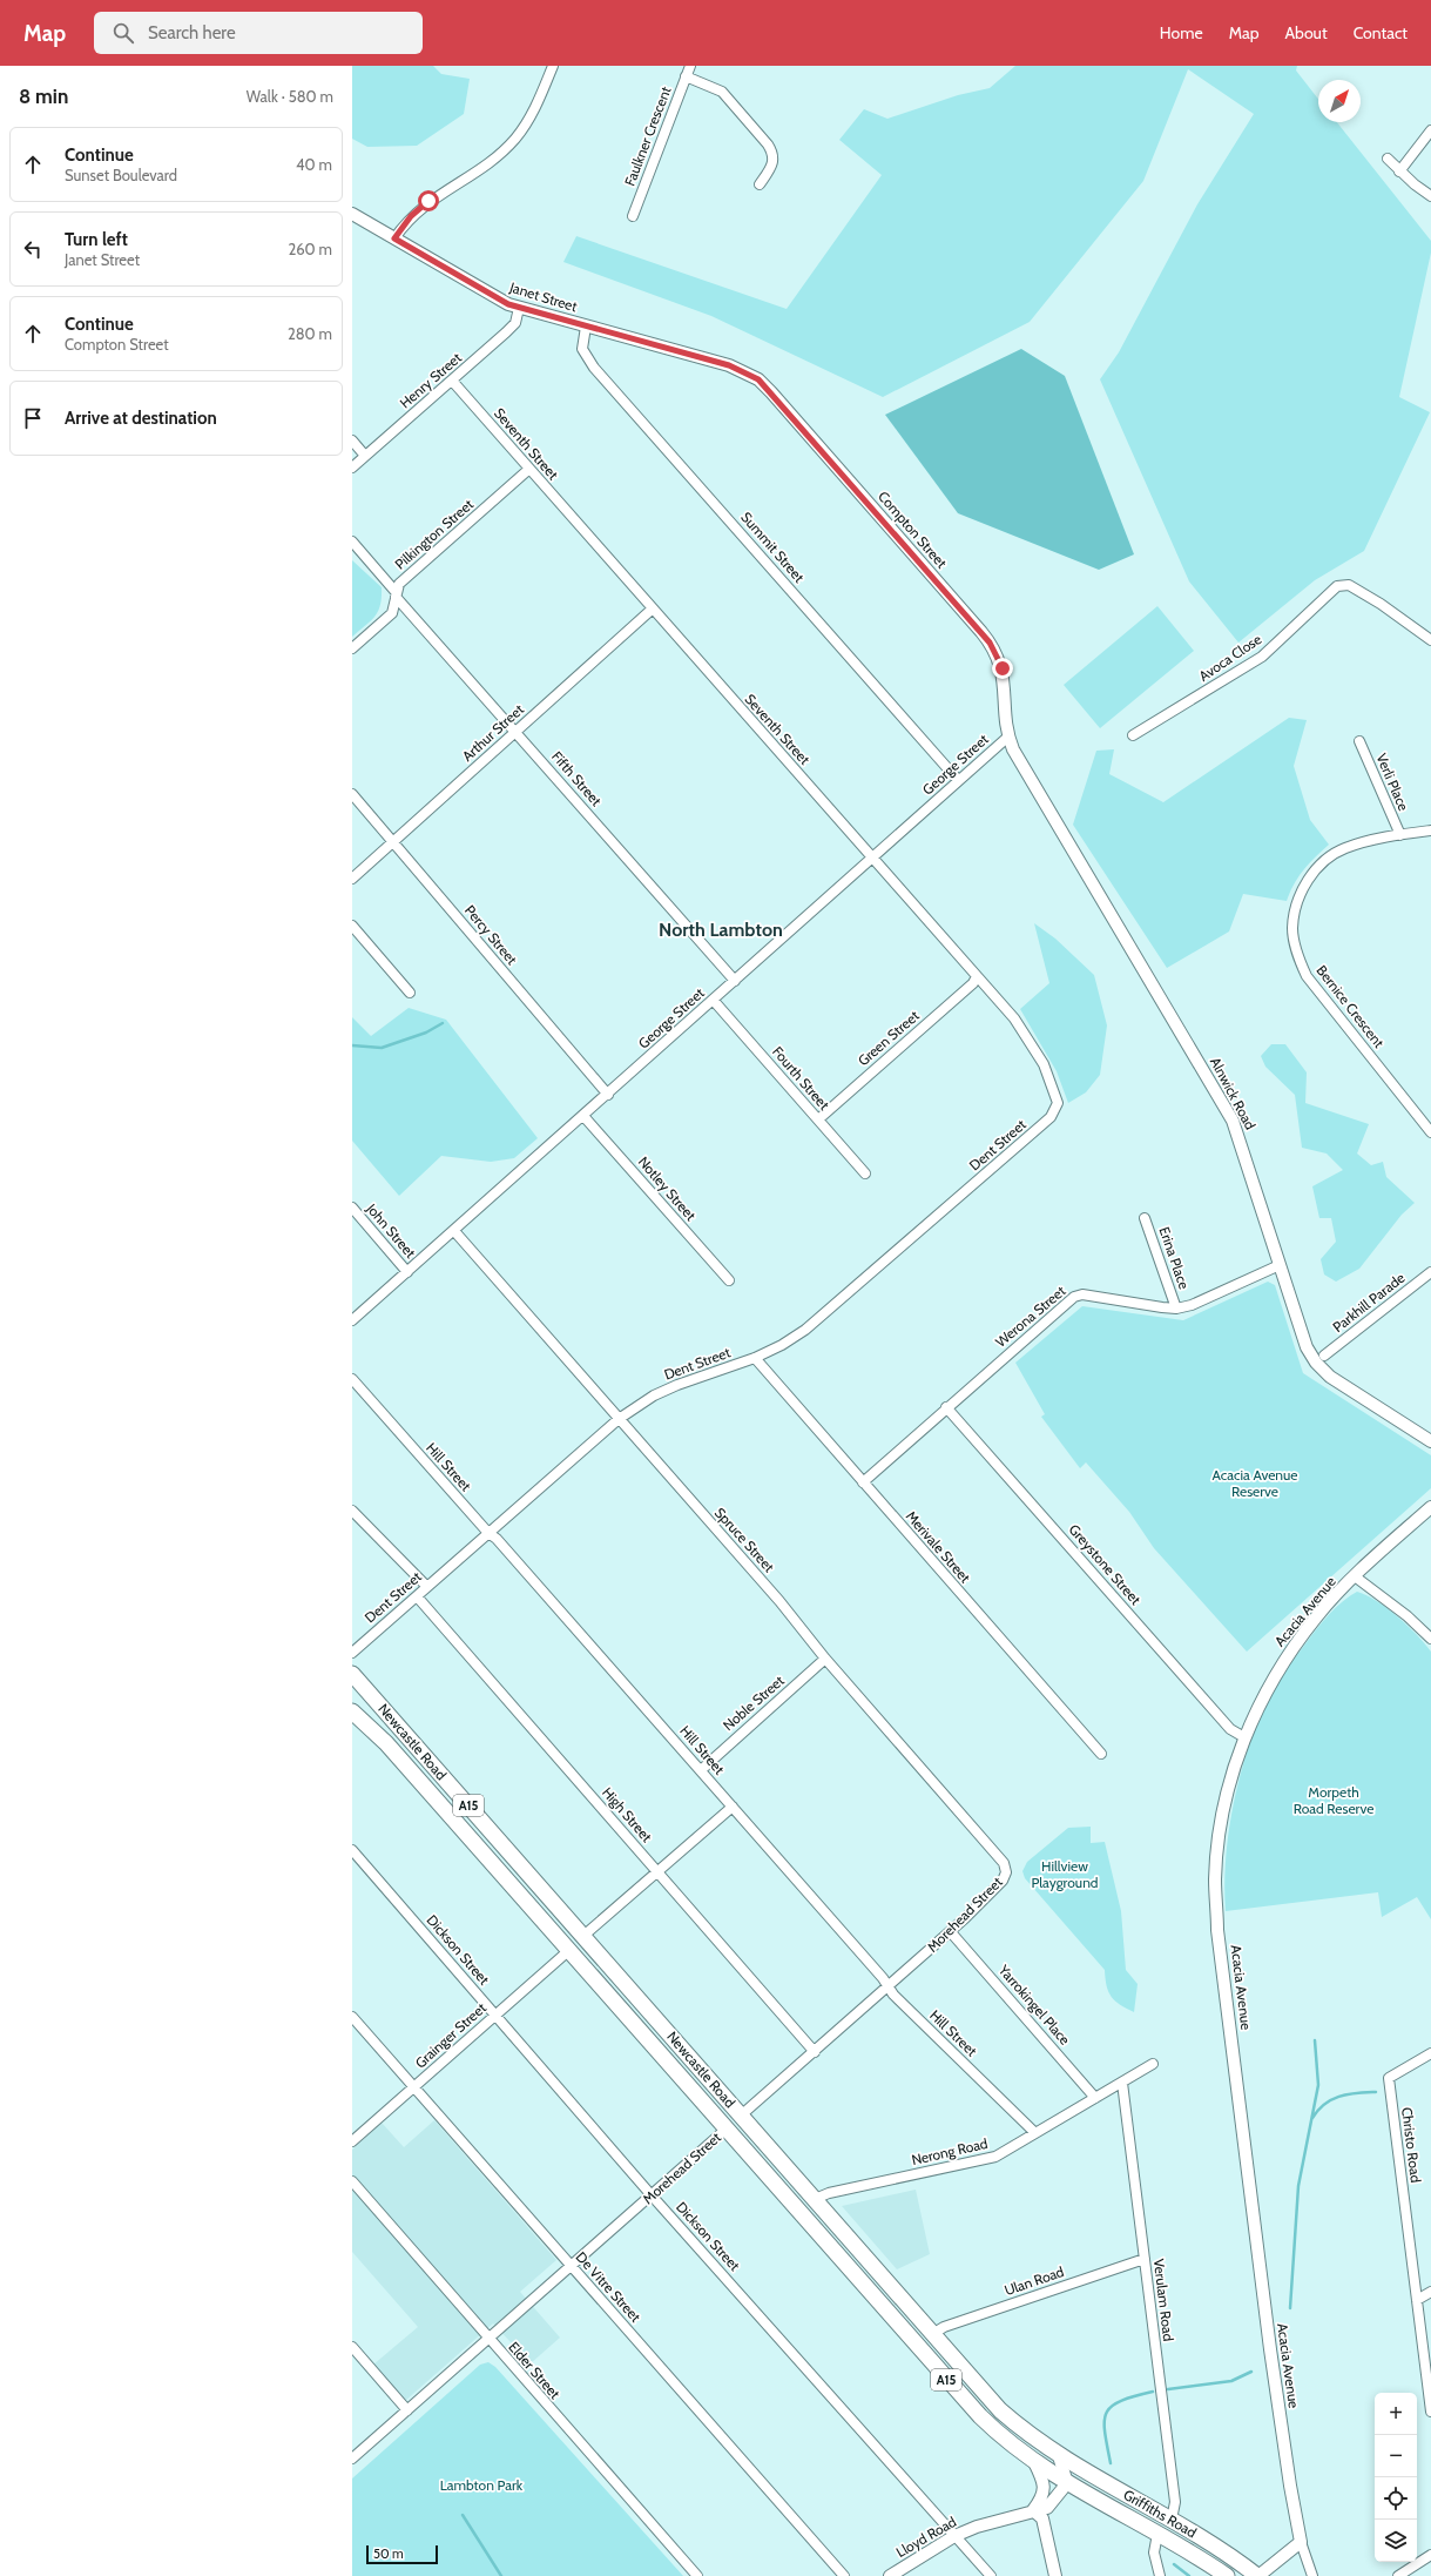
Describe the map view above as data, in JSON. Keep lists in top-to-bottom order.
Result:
{
  "streets": {
    "highway": [
      "Newcastle Road",
      "A15",
      "Morehead Street",
      "Griffiths Road"
    ],
    "street": [
      "Faulkner Crescent",
      "Janet Street",
      "Henry Street",
      "Seventh Street",
      "Compton Street",
      "Pilkington Street",
      "Summit Street",
      "Avoca Close",
      "Arthur Street",
      "George Street",
      "Fifth Street",
      "Verli Place",
      "Percy Street",
      "Bernice Crescent",
      "Green Street",
      "Fourth Street",
      "Alnwick Road",
      "Dent Street",
      "Notley Street",
      "John Street",
      "Erina Place",
      "Parkhill Parade",
      "Werona Street",
      "Hill Street",
      "Spruce Street",
      "Merivale Street",
      "Greystone Street",
      "Acacia Avenue",
      "Noble Street",
      "High Street",
      "Dickson Street",
      "Yarrokingel Place",
      "Grainger Street",
      "Christo Road",
      "Nerong Road",
      "Ulan Road",
      "De Vitre Street",
      "Verulam Road",
      "Elder Street",
      "Lloyd Road"
    ]
  },
  "crossings": [
    ["Janet Street", "Henry Street"],
    ["Janet Street", "Compton Street"],
    ["Janet Street", "Summit Street"],
    ["Henry Street", "Seventh Street"],
    ["Seventh Street", "Pilkington Street"],
    ["Seventh Street", "Arthur Street"],
    ["Seventh Street", "George Street"],
    ["Seventh Street", "Green Street"],
    ["Seventh Street", "Dent Street"],
    ["Compton Street", "George Street"],
    ["Compton Street", "Alnwick Road"],
    ["Pilkington Street", "Fifth Street"],
    ["Summit Street", "George Street"],
    ["Arthur Street", "Fifth Street"],
    ["Arthur Street", "Percy Street"],
    ["George Street", "Fifth Street"],
    ["George Street", "Percy Street"],
    ["George Street", "Fourth Street"],
    ["George Street", "Alnwick Road"],
    ["George Street", "Notley Street"],
    ["George Street", "John Street"],
    ["George Street", "Spruce Street"],
    ["Verli Place", "Bernice Crescent"],
    ["Green Street", "Fourth Street"],
    ["Alnwick Road", "Werona Street"],
    ["Dent Street", "Hill Street"],
    ["Dent Street", "Spruce Street"],
    ["Dent Street", "Merivale Street"],
    ["Dent Street", "High Street"],
    ["Erina Place", "Werona Street"],
    ["Werona Street", "Merivale Street"],
    ["Werona Street", "Greystone Street"],
    ["Hill Street", "Noble Street"],
    ["Hill Street", "Morehead Street"],
    ["Hill Street", "Nerong Road"],
    ["Spruce Street", "Noble Street"],
    ["Spruce Street", "Morehead Street"],
    ["Greystone Street", "Acacia Avenue"],
    ["Newcastle Road", "Morehead Street"],
    ["Newcastle Road", "Grainger Street"],
    ["Newcastle Road", "Nerong Road"],
    ["Newcastle Road", "Ulan Road"],
    ["Newcastle Road", "Griffiths Road"],
    ["Newcastle Road", "Lloyd Road"],
    ["High Street", "Morehead Street"],
    ["Morehead Street", "Dickson Street"],
    ["Morehead Street", "Yarrokingel Place"],
    ["Morehead Street", "De Vitre Street"],
    ["Morehead Street", "Elder Street"],
    ["Dickson Street", "Grainger Street"],
    ["Dickson Street", "Lloyd Road"],
    ["Yarrokingel Place", "Nerong Road"],
    ["Grainger Street", "De Vitre Street"],
    ["Nerong Road", "Verulam Road"],
    ["Ulan Road", "Verulam Road"],
    ["Verulam Road", "Griffiths Road"],
    ["Griffiths Road", "Lloyd Road"]
  ],
  "districts": ["North Lambton"],
  "parks": [
    "Acacia Avenue Reserve",
    "Morpeth Road Reserve",
    "Hillview Playground",
    "Lambton Park"
  ],
  "scale_bar": "50 m",
  "north": "top right",
  "page": {
    "header": "Map",
    "search": "Search here",
    "nav": [
      "Home",
      "Map",
      "About",
      "Contact"
    ],
    "heading": ["8 min", "Walk · 580 m"],
    "list": [
      ["Continue", "Sunset Boulevard", "40 m"],
      ["Turn left", "Janet Street", "260 m"],
      ["Continue", "Compton Street", "280 m"],
      "Arrive at destination"
    ],
    "map_buttons": ["+", "−"],
    "scale": "50 m"
  }
}
